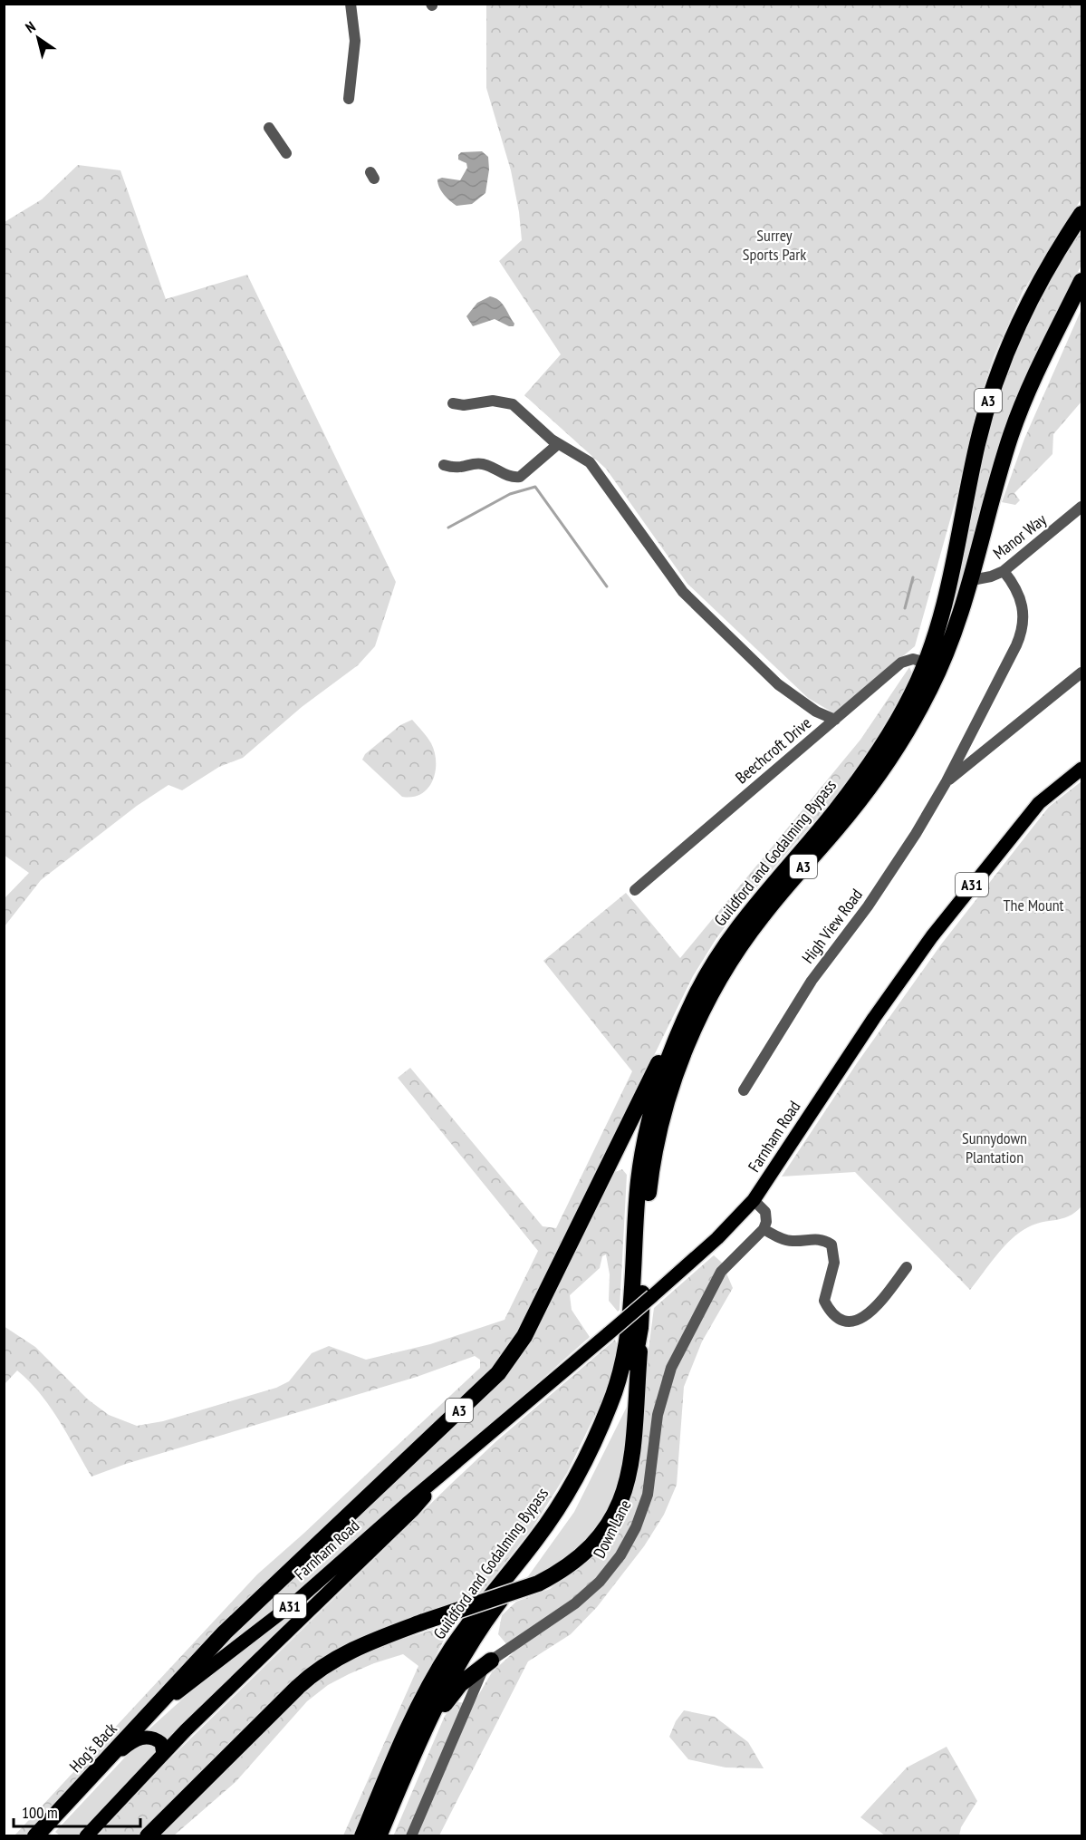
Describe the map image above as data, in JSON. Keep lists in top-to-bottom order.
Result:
{
  "streets": {
    "highway": [
      "A3",
      "Guildford and Godalming Bypass",
      "A31",
      "Hog's Back"
    ],
    "main road": ["Farnham Road"],
    "street": [
      "Manor Way",
      "Beechcroft Drive",
      "High View Road",
      "Down Lane"
    ]
  },
  "crossings": [
    ["A3", "Guildford and Godalming Bypass"],
    ["A3", "Farnham Road"],
    ["A3", "Hog's Back"],
    ["Manor Way", "Guildford and Godalming Bypass"],
    ["Manor Way", "High View Road"],
    ["Beechcroft Drive", "Guildford and Godalming Bypass"],
    ["A31", "Farnham Road"],
    ["A31", "Hog's Back"],
    ["Farnham Road", "Hog's Back"]
  ],
  "parks": ["Surrey Sports Park", "The Mount", "Sunnydown Plantation"],
  "scale_bar": "100 m",
  "north": "top left"
}
